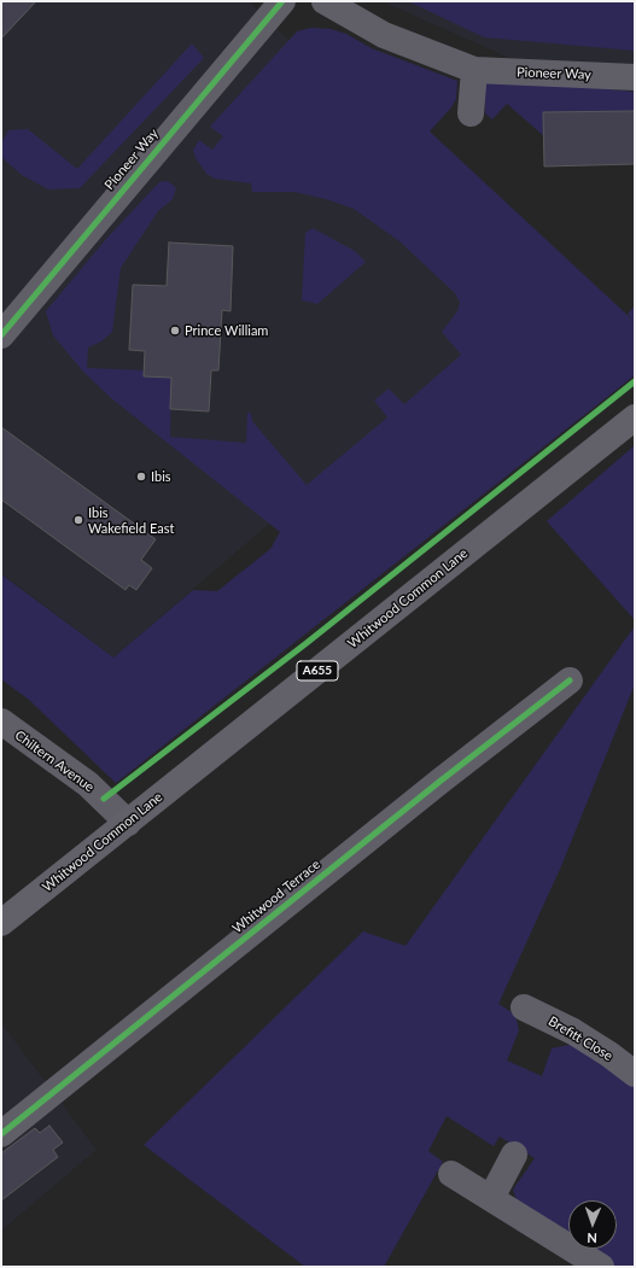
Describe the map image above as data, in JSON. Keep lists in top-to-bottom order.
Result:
{
  "streets": {
    "main road": ["Whitwood Common Lane", "A655"],
    "street": [
      "Pioneer Way",
      "Chiltern Avenue",
      "Whitwood Terrace",
      "Brefitt Close"
    ]
  },
  "crossings": [
    ["Whitwood Common Lane", "Chiltern Avenue"]
  ],
  "places": ["Prince William", "Ibis", "Ibis Wakefield East"],
  "north": "bottom"
}
